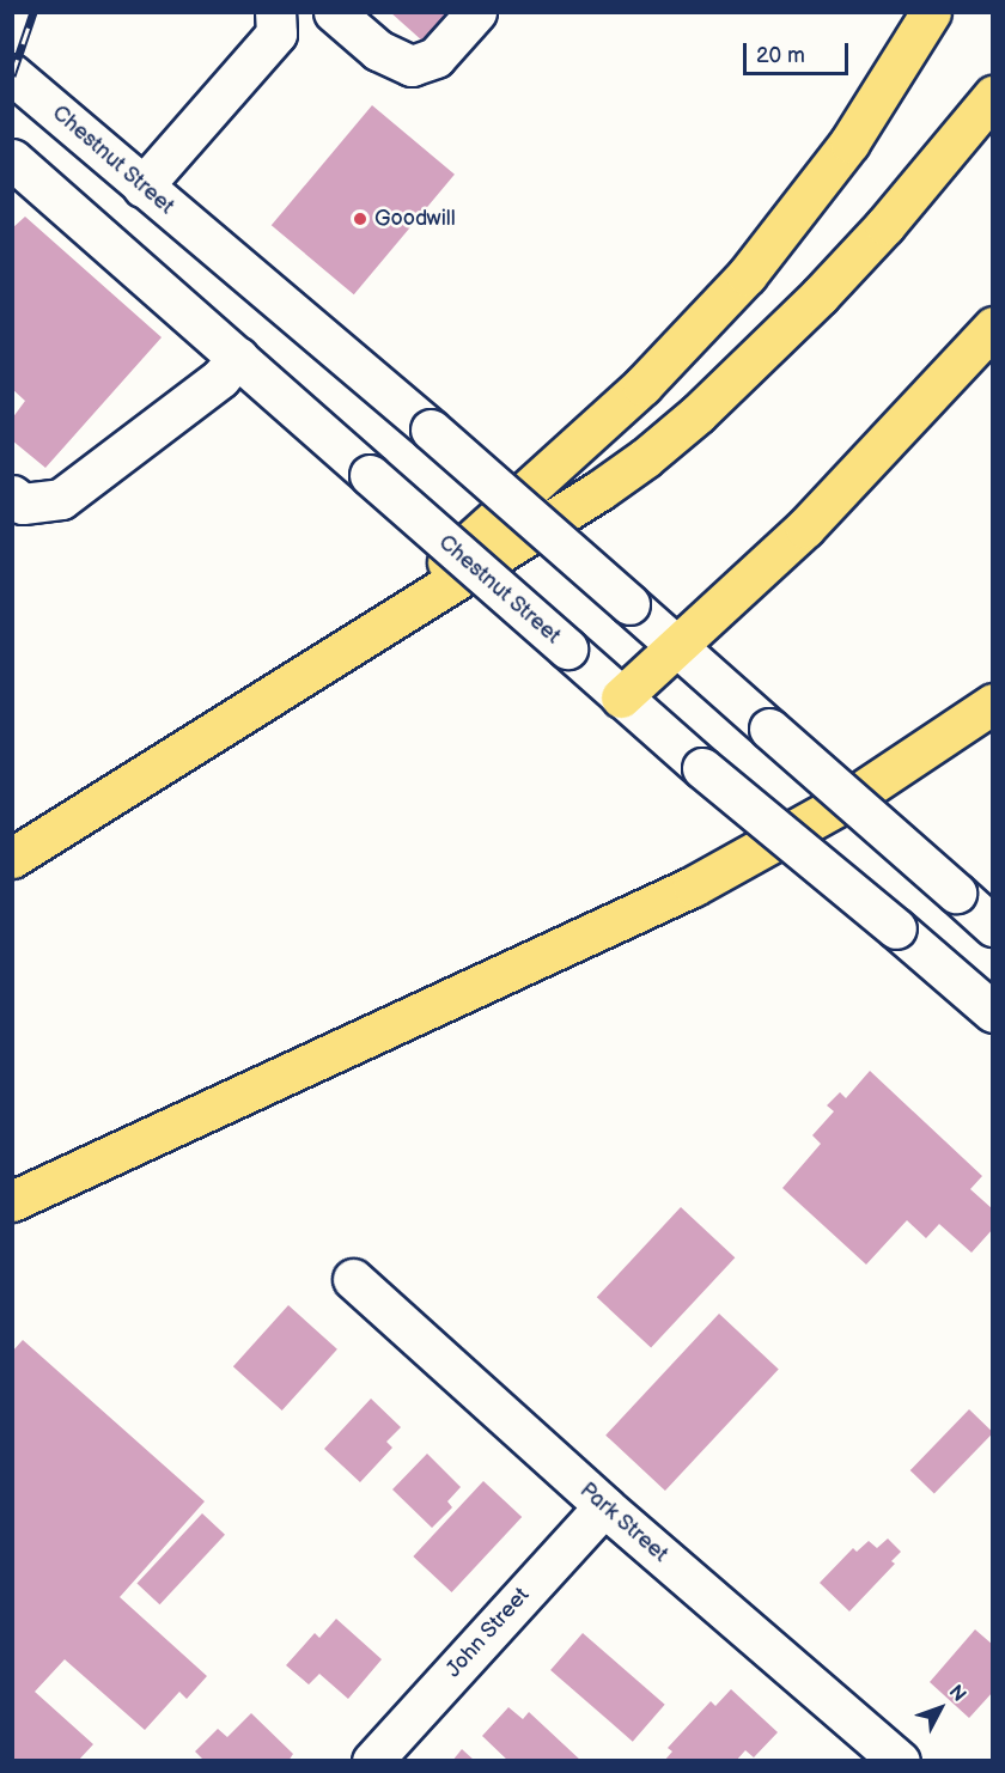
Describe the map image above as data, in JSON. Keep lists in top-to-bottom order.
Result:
{
  "streets": {
    "street": ["Chestnut Street", "Park Street", "John Street"]
  },
  "crossings": [
    ["Park Street", "John Street"]
  ],
  "places": ["Goodwill"],
  "scale_bar": "20 m",
  "north": "top right"
}
